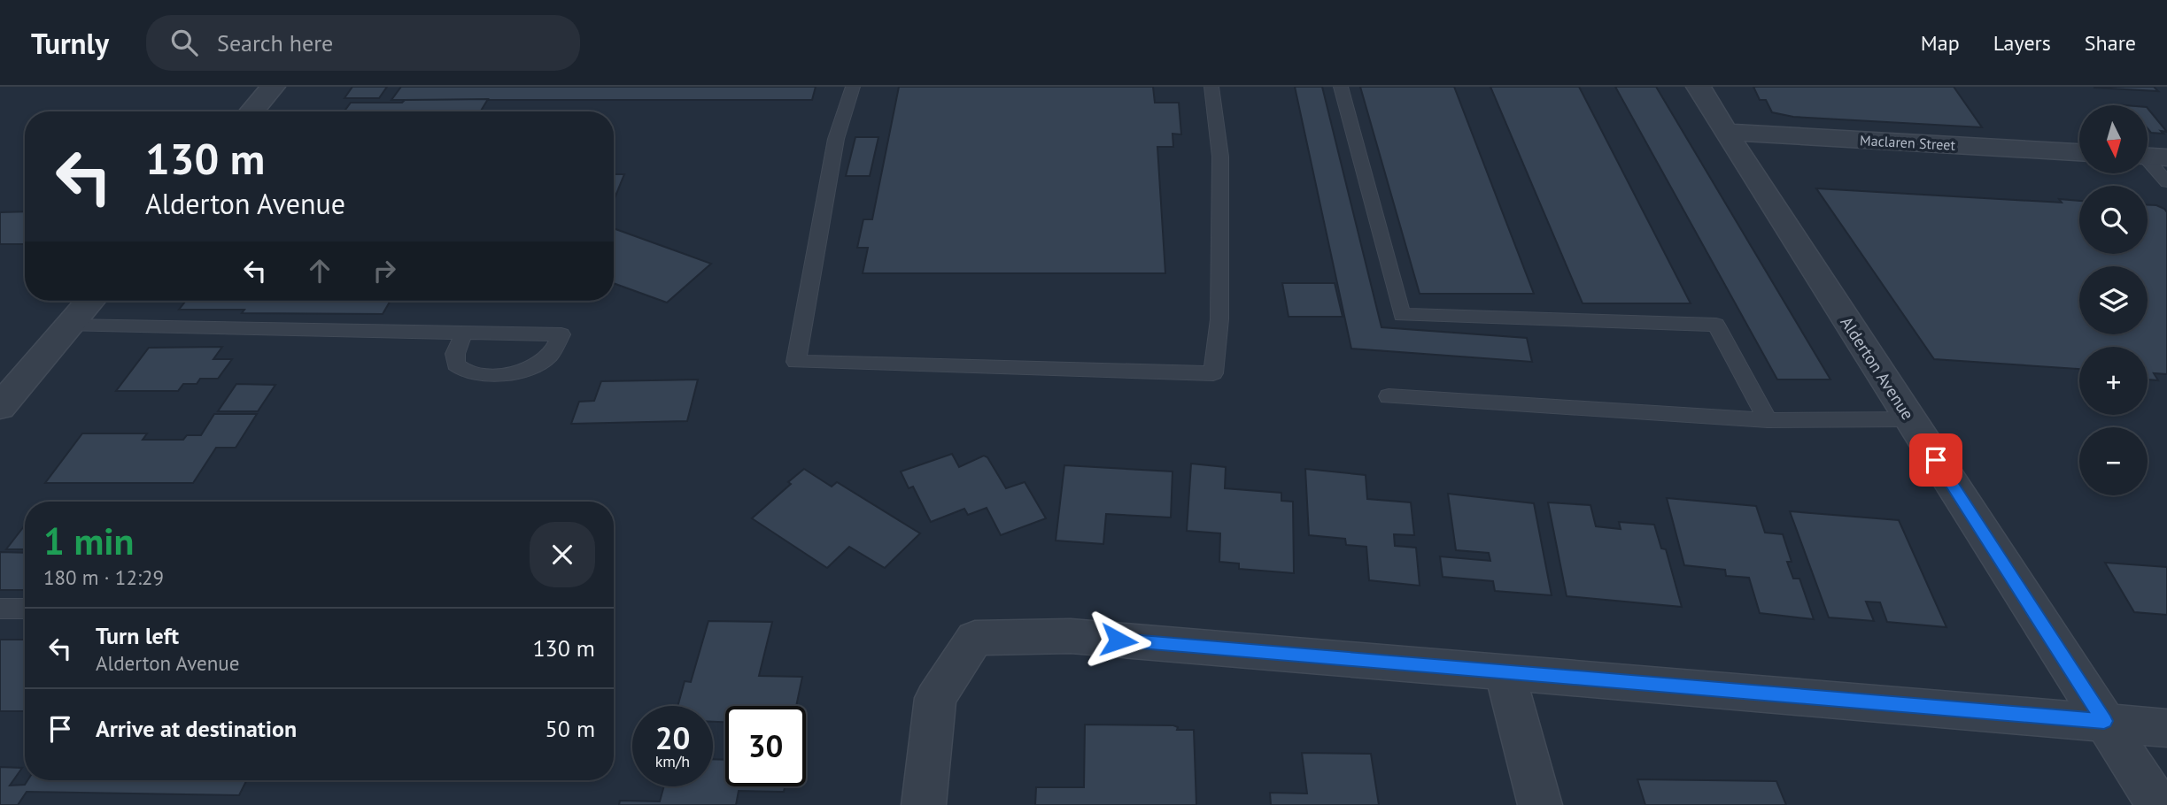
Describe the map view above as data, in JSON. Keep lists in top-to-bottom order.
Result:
{
  "streets": {
    "street": ["Maclaren Street", "Alderton Avenue"]
  },
  "crossings": [
    ["Maclaren Street", "Alderton Avenue"]
  ],
  "north": "bottom",
  "page": {
    "header": "Turnly",
    "search": "Search here",
    "nav": ["Map", "Layers", "Share"],
    "map_buttons": ["+", "−"],
    "turn": ["130 m", "Alderton Avenue"],
    "heading": ["1 min", "180 m · 12:29"],
    "list": [
      {
        "name": "Turn left",
        "note": "Alderton Avenue",
        "value": "130 m"
      },
      {
        "name": "Arrive at destination",
        "value": "50 m"
      }
    ],
    "speed": "20 km/h",
    "limit": "30"
  }
}
